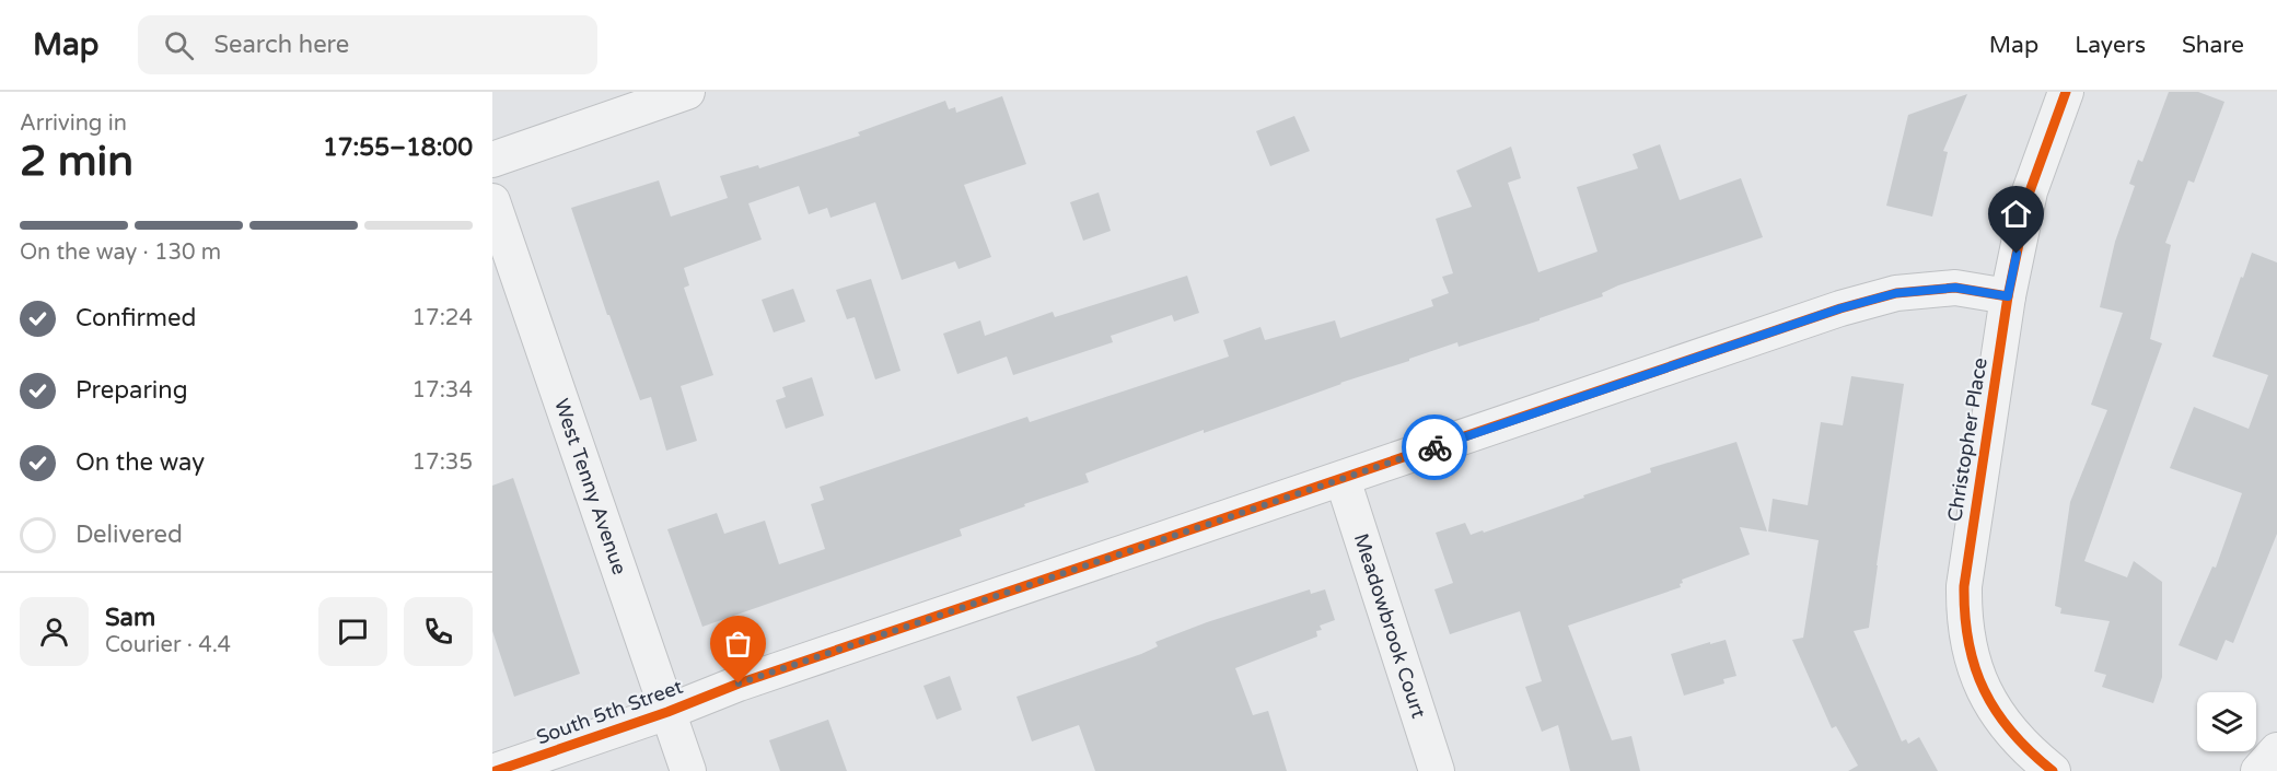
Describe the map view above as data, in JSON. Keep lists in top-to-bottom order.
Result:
{
  "streets": {
    "street": [
      "Christopher Place",
      "West Tenny Avenue",
      "Meadowbrook Court",
      "South 5th Street"
    ]
  },
  "crossings": [
    ["Christopher Place", "South 5th Street"],
    ["West Tenny Avenue", "South 5th Street"],
    ["Meadowbrook Court", "South 5th Street"]
  ],
  "page": {
    "header": "Map",
    "search": "Search here",
    "nav": ["Map", "Layers", "Share"],
    "heading": ["2 min", "Arriving in", "17:55–18:00"],
    "panel": ["Sam", "Courier · 4.4"],
    "bar": "On the way · 130 m",
    "list": [
      ["Confirmed", "17:24"],
      ["Preparing", "17:34"],
      ["On the way", "17:35"],
      "Delivered"
    ]
  }
}
